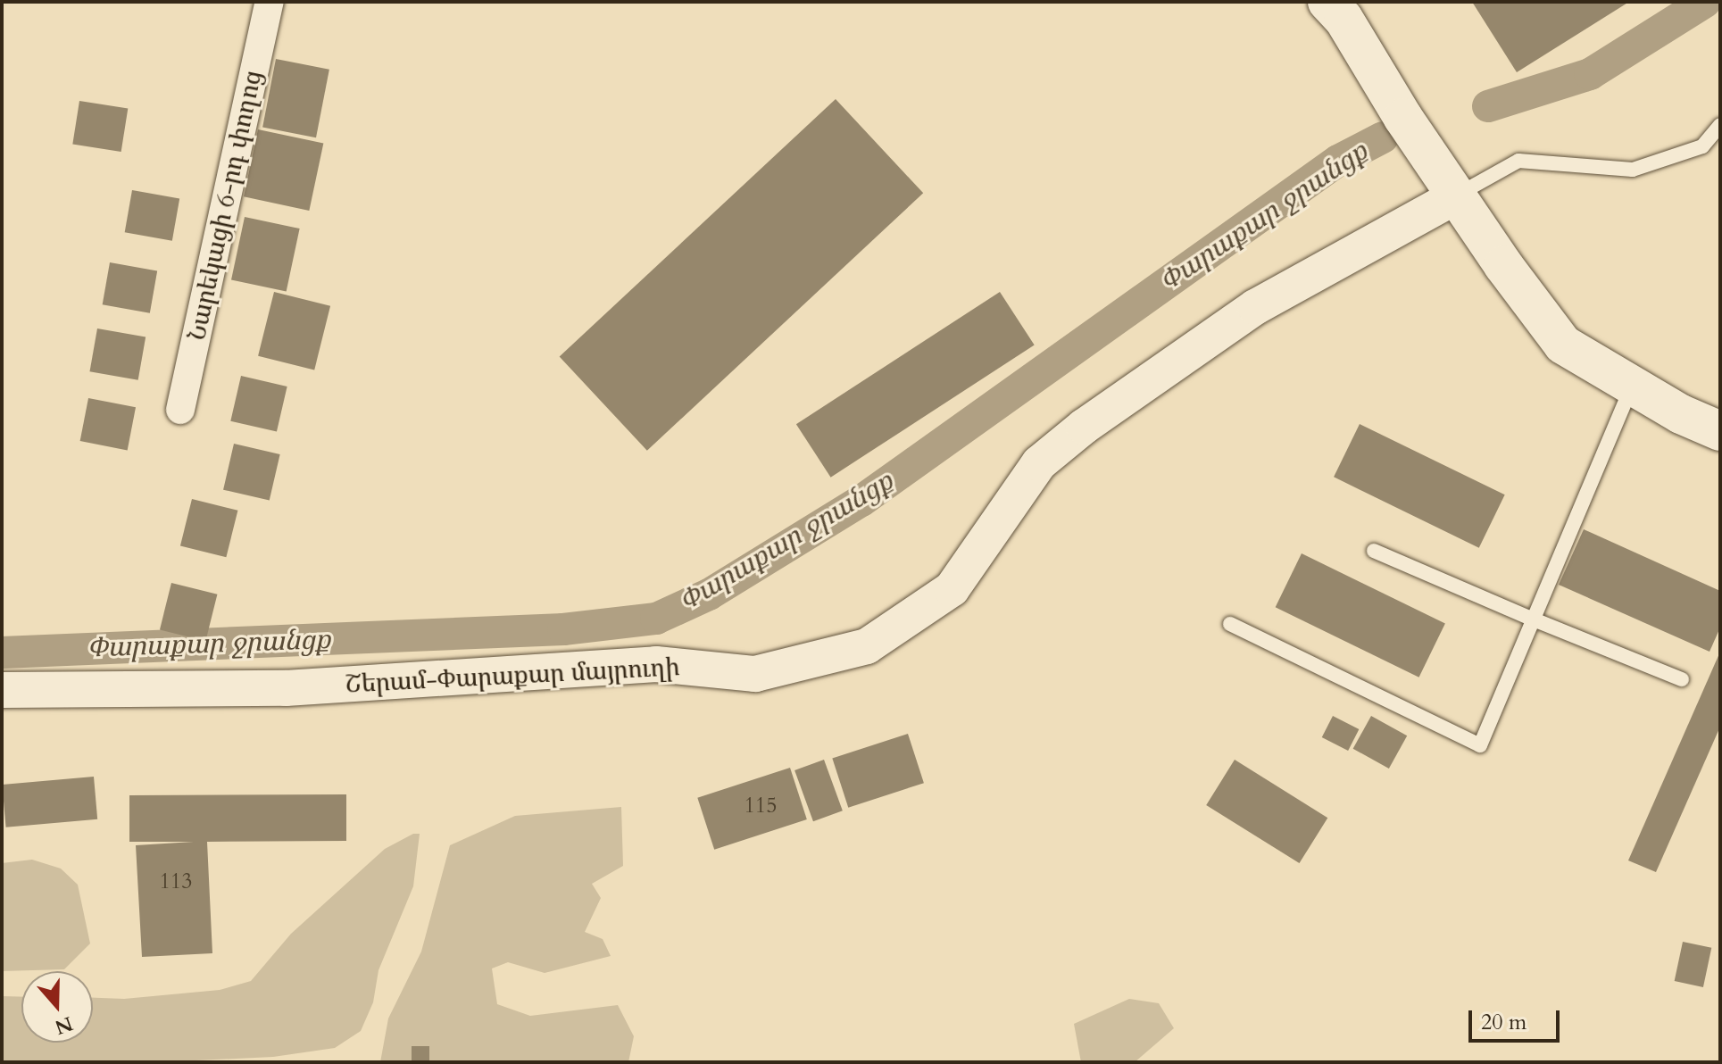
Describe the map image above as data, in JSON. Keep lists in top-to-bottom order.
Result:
{
  "streets": {
    "street": ["Նարեկացի 6-րդ փողոց", "Շերամ-Փարաքար մայրուղի"]
  },
  "water": ["Փարաքար ջրանցք"],
  "house_numbers": ["115", "113"],
  "scale_bar": "20 m",
  "north": "bottom"
}
